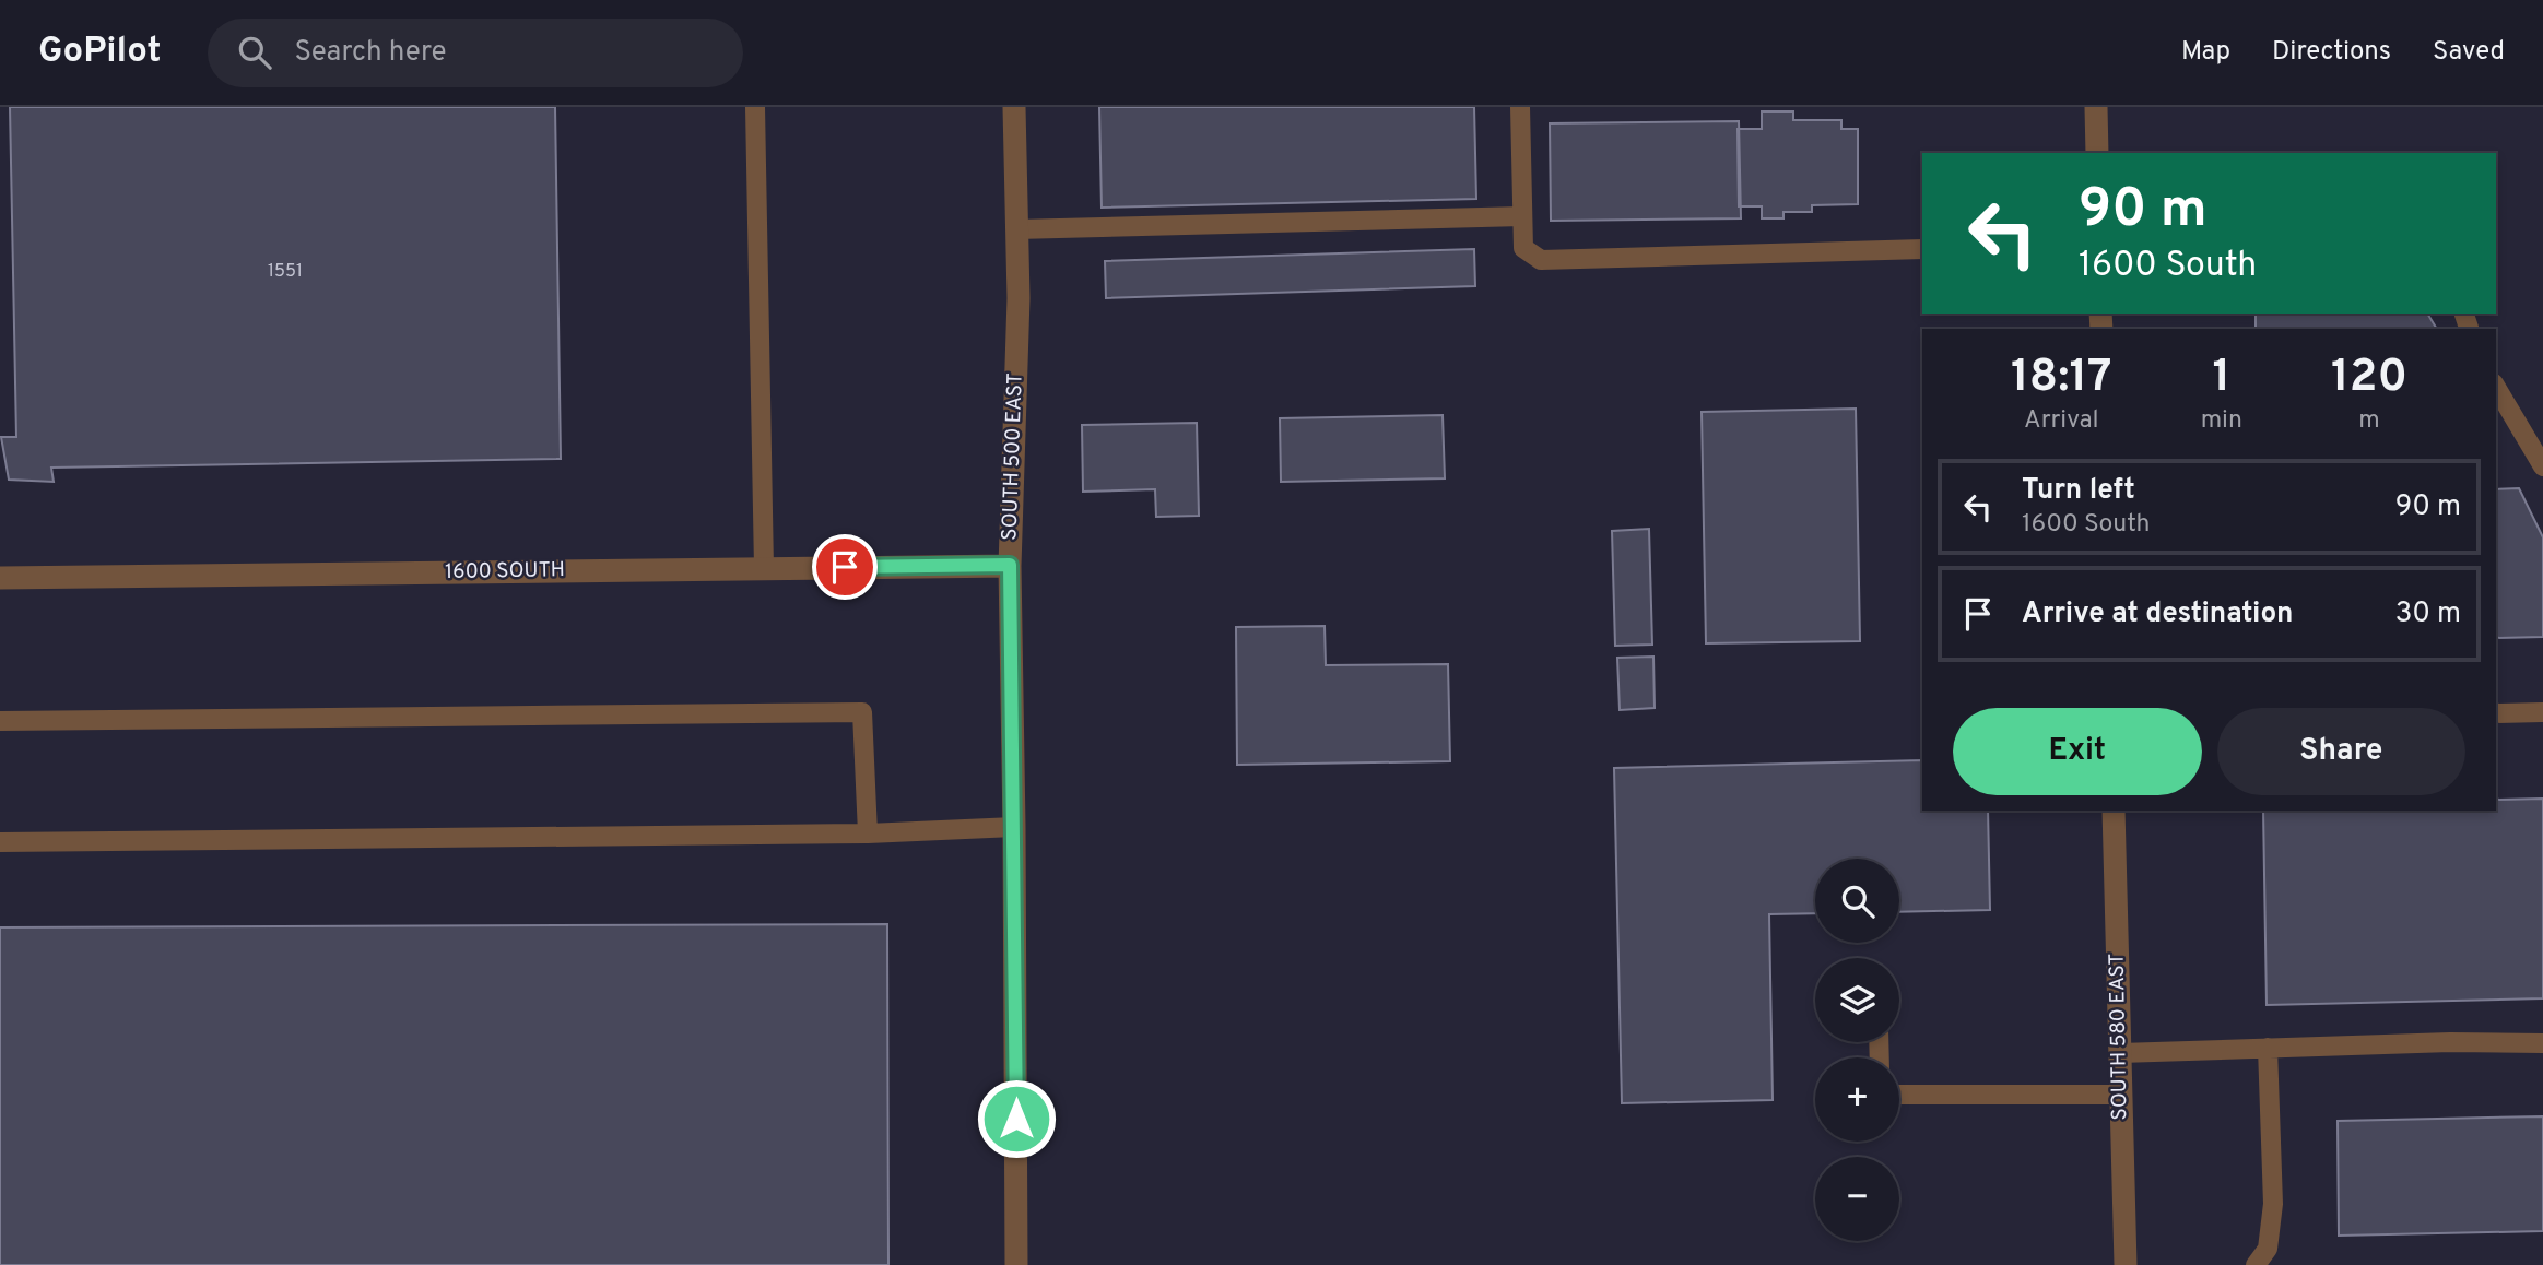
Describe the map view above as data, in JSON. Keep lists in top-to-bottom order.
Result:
{
  "streets": {
    "street": ["SOUTH 500 EAST", "1600 SOUTH", "SOUTH 580 EAST"]
  },
  "crossings": [
    ["SOUTH 500 EAST", "1600 SOUTH"]
  ],
  "house_numbers": ["1551"],
  "page": {
    "header": "GoPilot",
    "search": "Search here",
    "nav": ["Map", "Directions", "Saved"],
    "turn": ["90 m", "1600 South"],
    "eta": [
      "18:17",
      "Arrival",
      "1",
      "min",
      "120",
      "m"
    ],
    "list": [
      {
        "name": "Turn left",
        "note": "1600 South",
        "value": "90 m"
      },
      {
        "name": "Arrive at destination",
        "value": "30 m"
      }
    ],
    "buttons": ["Exit", "Share"],
    "map_buttons": ["+", "−"]
  }
}
